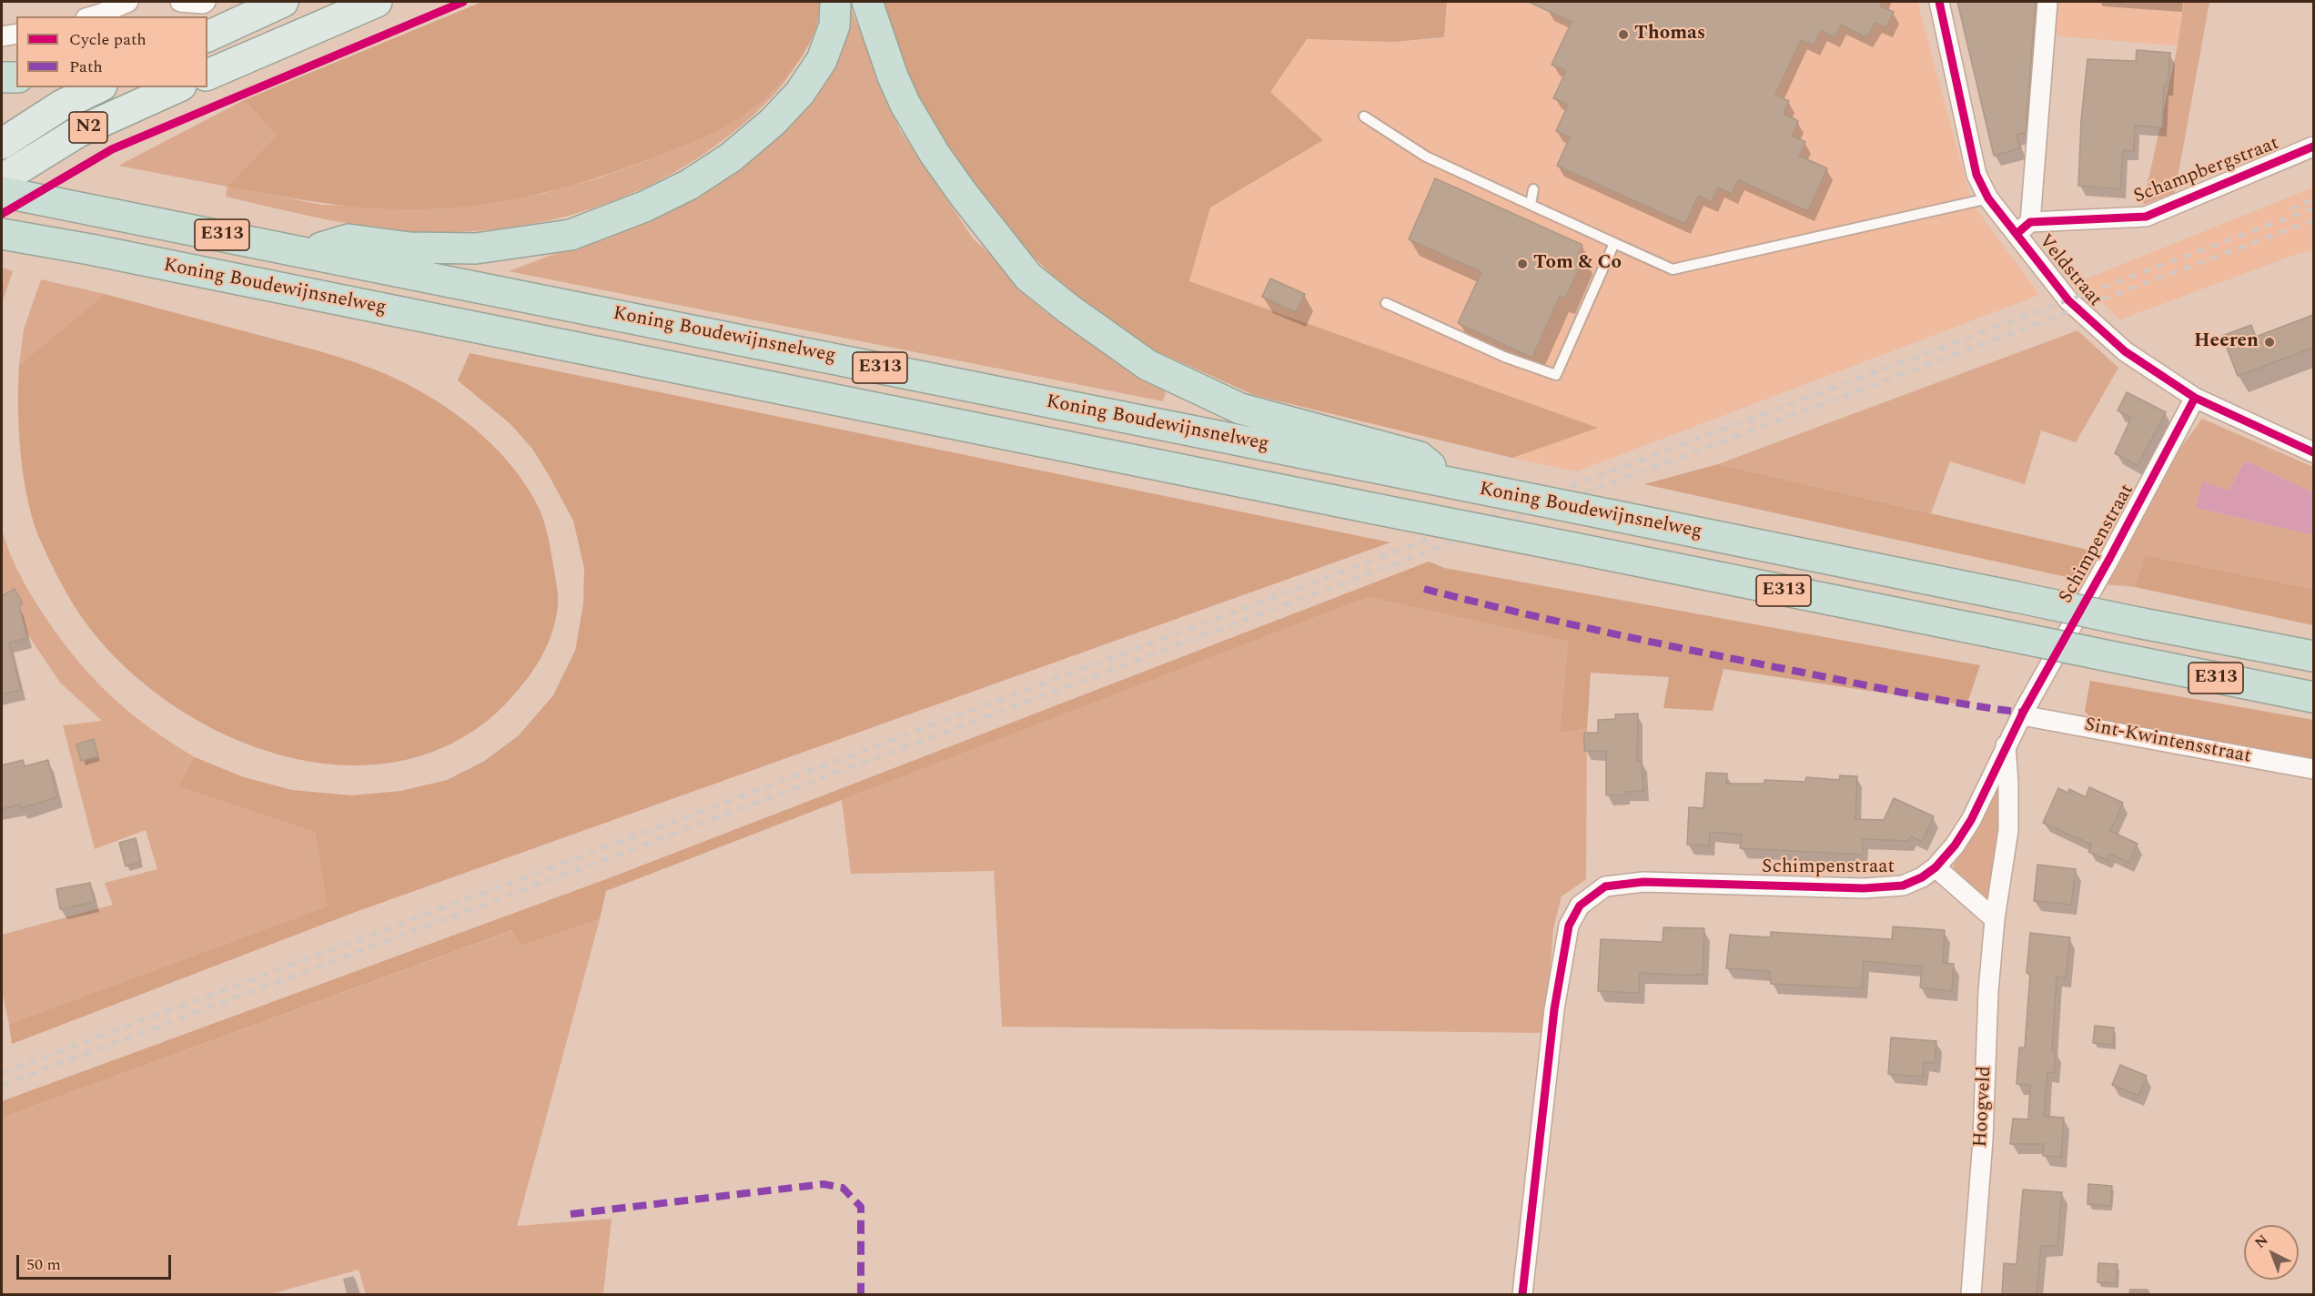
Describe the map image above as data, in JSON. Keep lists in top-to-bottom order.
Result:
{
  "streets": {
    "highway": ["E313", "Koning Boudewijnsnelweg"],
    "main road": ["N2"],
    "street": [
      "Schampbergstraat",
      "Veldstraat",
      "Schimpenstraat",
      "Sint-Kwintensstraat",
      "Hoogveld"
    ]
  },
  "crossings": [
    ["Schampbergstraat", "Veldstraat"],
    ["Veldstraat", "Schimpenstraat"],
    ["Schimpenstraat", "Sint-Kwintensstraat"],
    ["Schimpenstraat", "Hoogveld"]
  ],
  "places": ["Thomas", "Tom & Co", "Heeren"],
  "legend": ["Cycle path", "Path"],
  "scale_bar": "50 m",
  "north": "top left"
}
